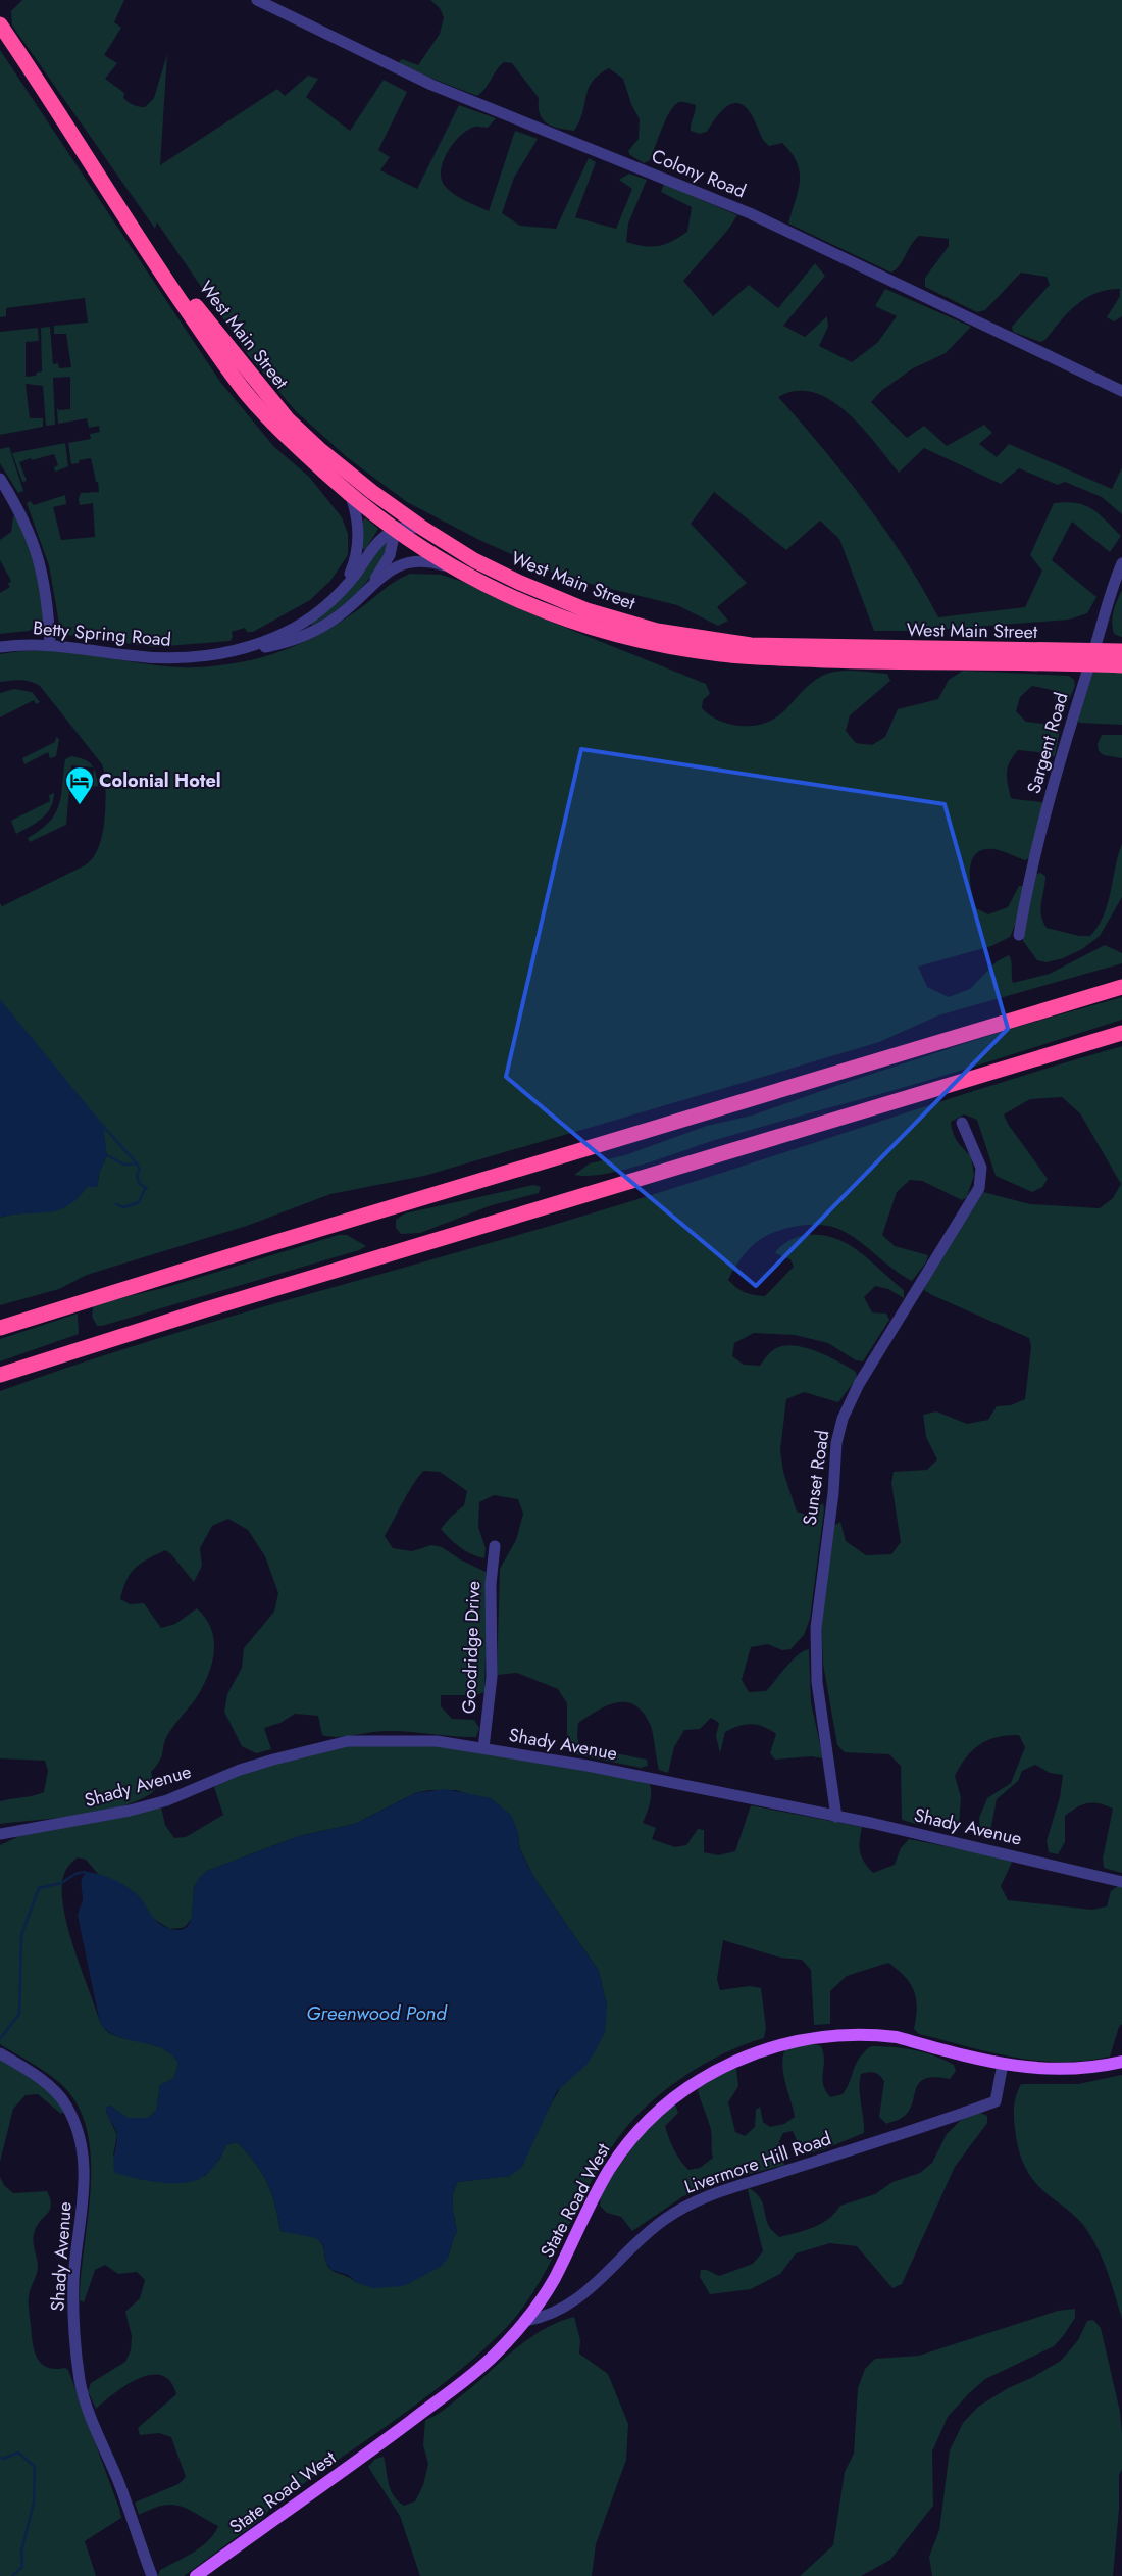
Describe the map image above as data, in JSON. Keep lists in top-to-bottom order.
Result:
{
  "streets": {
    "highway": ["West Main Street"],
    "main road": ["State Road West"],
    "street": [
      "Colony Road",
      "Betty Spring Road",
      "Sargent Road",
      "Sunset Road",
      "Goodridge Drive",
      "Shady Avenue",
      "Livermore Hill Road"
    ]
  },
  "crossings": [
    ["West Main Street", "Betty Spring Road"],
    ["West Main Street", "Sargent Road"],
    ["Sunset Road", "Shady Avenue"],
    ["Goodridge Drive", "Shady Avenue"],
    ["Livermore Hill Road", "State Road West"]
  ],
  "water": ["Greenwood Pond"],
  "places": {
    "hotel": ["Colonial Hotel"]
  }
}
